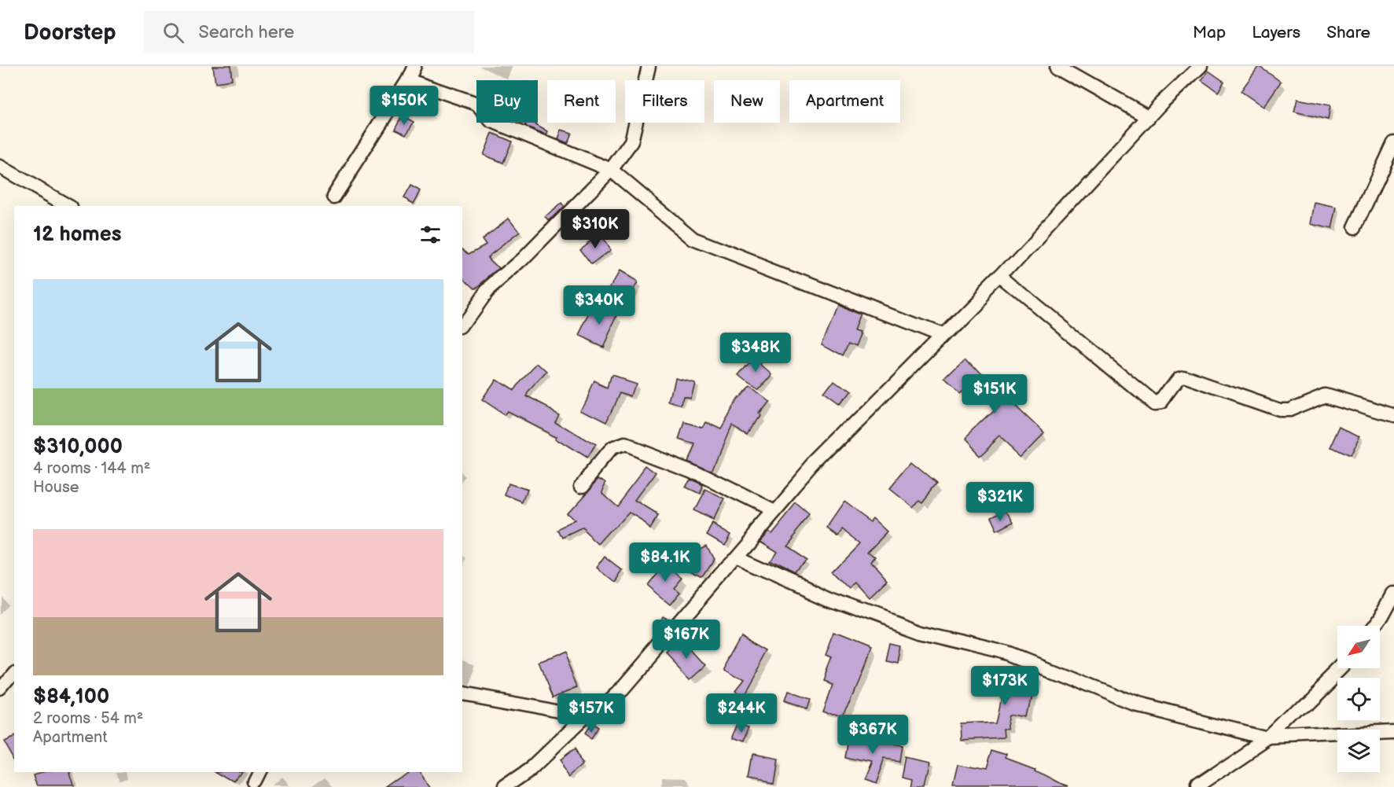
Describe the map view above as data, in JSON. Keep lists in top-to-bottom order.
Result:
{
  "north": "bottom left",
  "page": {
    "header": "Doorstep",
    "search": "Search here",
    "nav": ["Map", "Layers", "Share"],
    "chip": [
      "Buy",
      "Rent",
      "Filters",
      "New",
      "Apartment"
    ],
    "price": [
      "$150K",
      "$310K",
      "$340K",
      "$348K",
      "$151K",
      "$321K",
      "$84.1K",
      "$167K",
      "$173K",
      "$157K",
      "$244K",
      "$367K"
    ],
    "heading": "12 homes",
    "list": [
      {
        "name": "$310,000",
        "note": "4 rooms · 144 m² · House"
      },
      {
        "name": "$84,100",
        "note": "2 rooms · 54 m² · Apartment"
      }
    ]
  }
}
